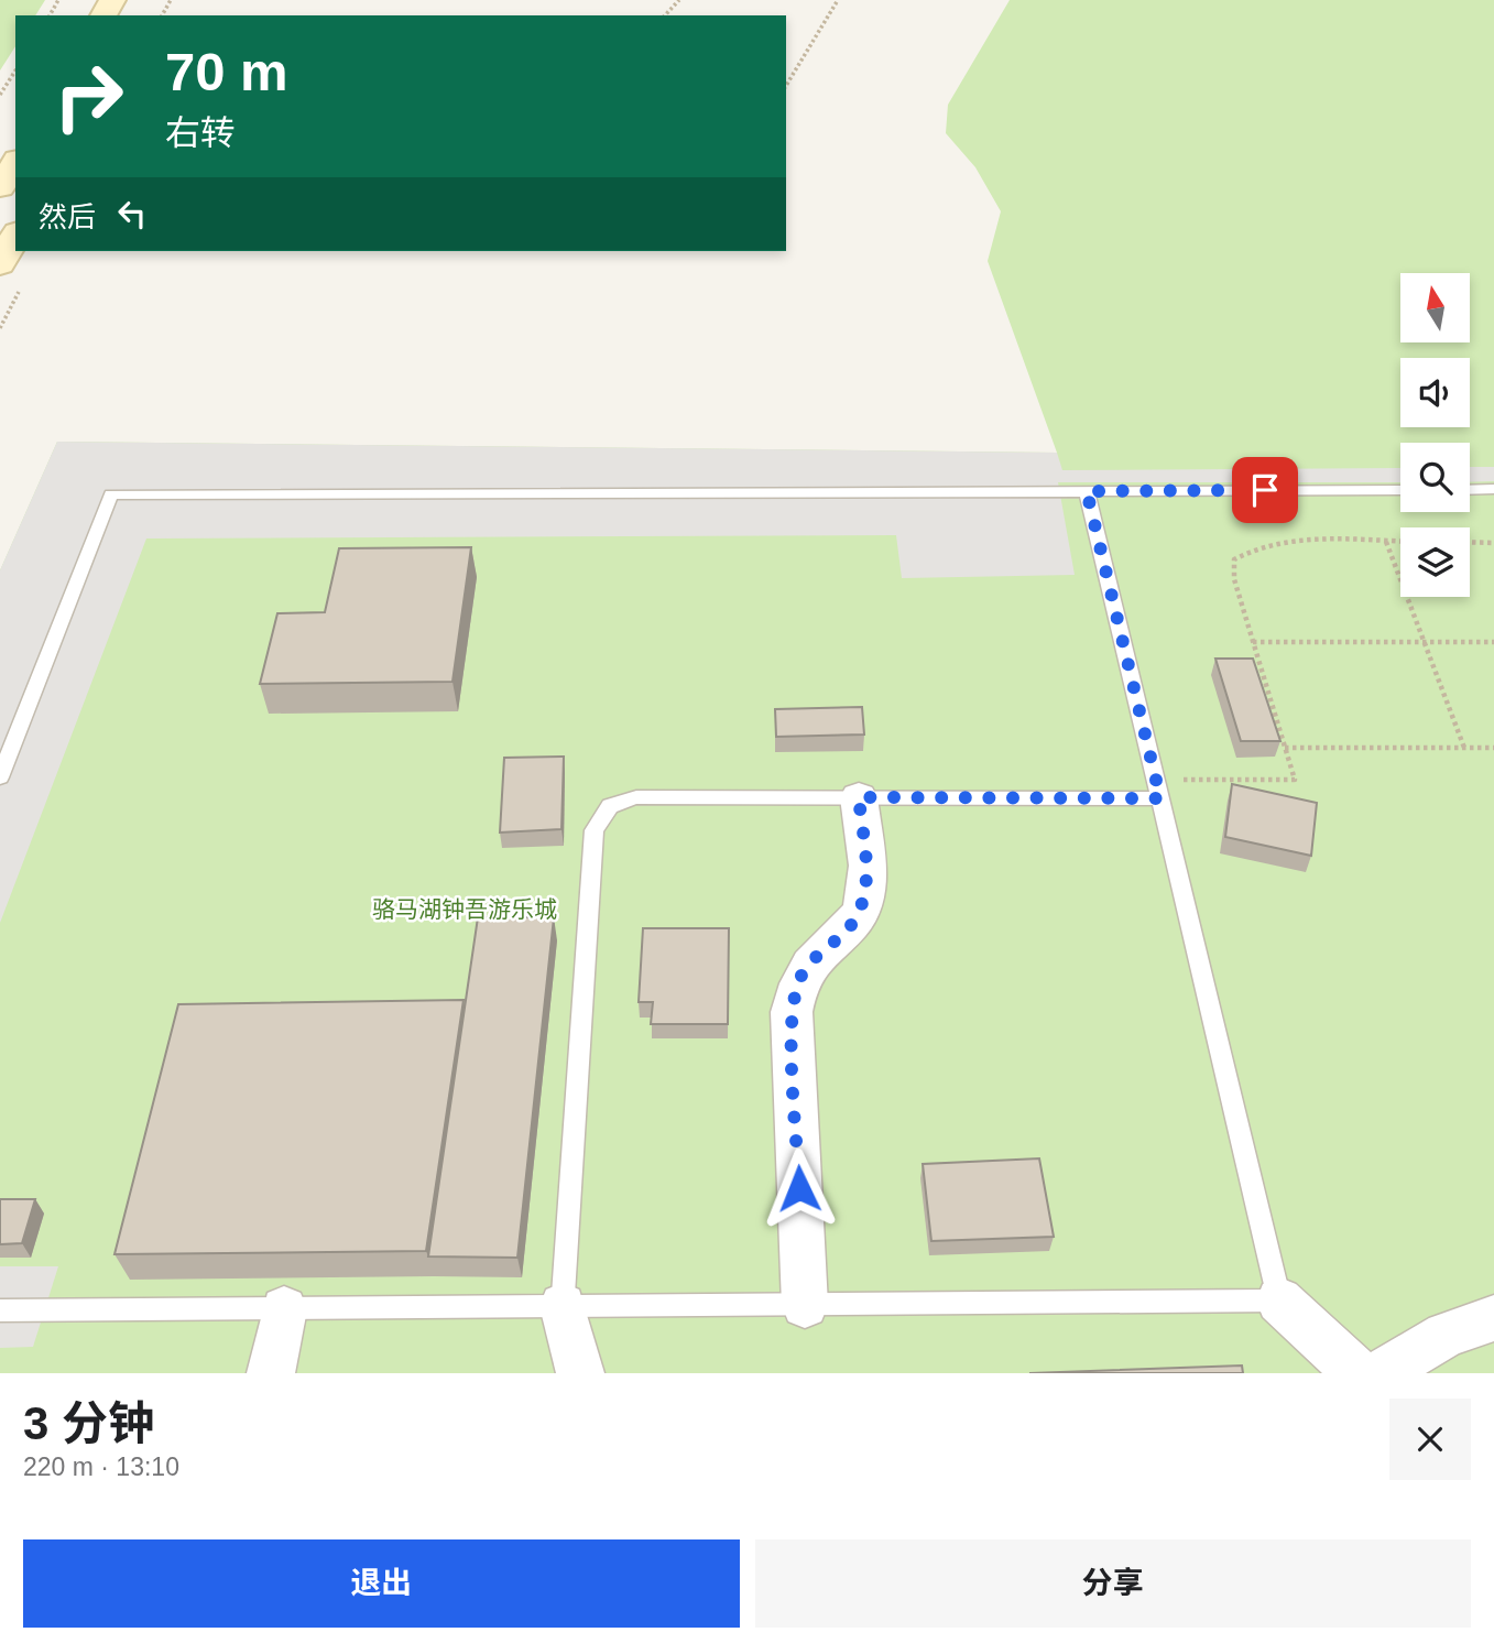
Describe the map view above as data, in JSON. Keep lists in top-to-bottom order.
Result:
{
  "parks": ["骆马湖钟吾游乐城"],
  "north": "top",
  "page": {
    "turn": ["70 m", "右转"],
    "then": "然后",
    "heading": ["3 分钟", "220 m · 13:10"],
    "buttons": ["退出", "分享"]
  }
}
